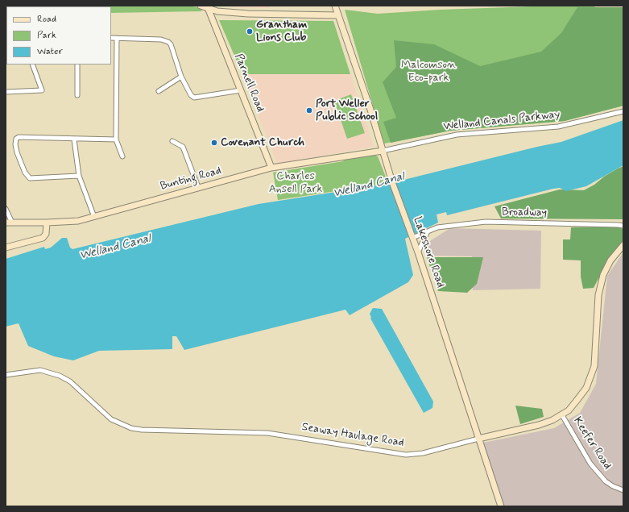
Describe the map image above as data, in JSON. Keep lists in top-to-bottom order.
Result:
{
  "streets": {
    "main road": [
      "Parnell Road",
      "Bunting Road",
      "Lakeshore Road",
      "Seaway Haulage Road"
    ],
    "street": ["Welland Canals Parkway", "Broadway", "Keefer Road"]
  },
  "crossings": [
    ["Parnell Road", "Bunting Road"],
    ["Welland Canals Parkway", "Bunting Road"],
    ["Welland Canals Parkway", "Lakeshore Road"],
    ["Bunting Road", "Lakeshore Road"],
    ["Broadway", "Lakeshore Road"],
    ["Lakeshore Road", "Seaway Haulage Road"],
    ["Seaway Haulage Road", "Keefer Road"]
  ],
  "water": ["Welland Canal"],
  "parks": ["Malcomson Eco-park", "Charles Ansell Park"],
  "places": ["Grantham Lions Club", "Port Weller Public School", "Covenant Church"],
  "legend": ["Road", "Park", "Water"]
}
